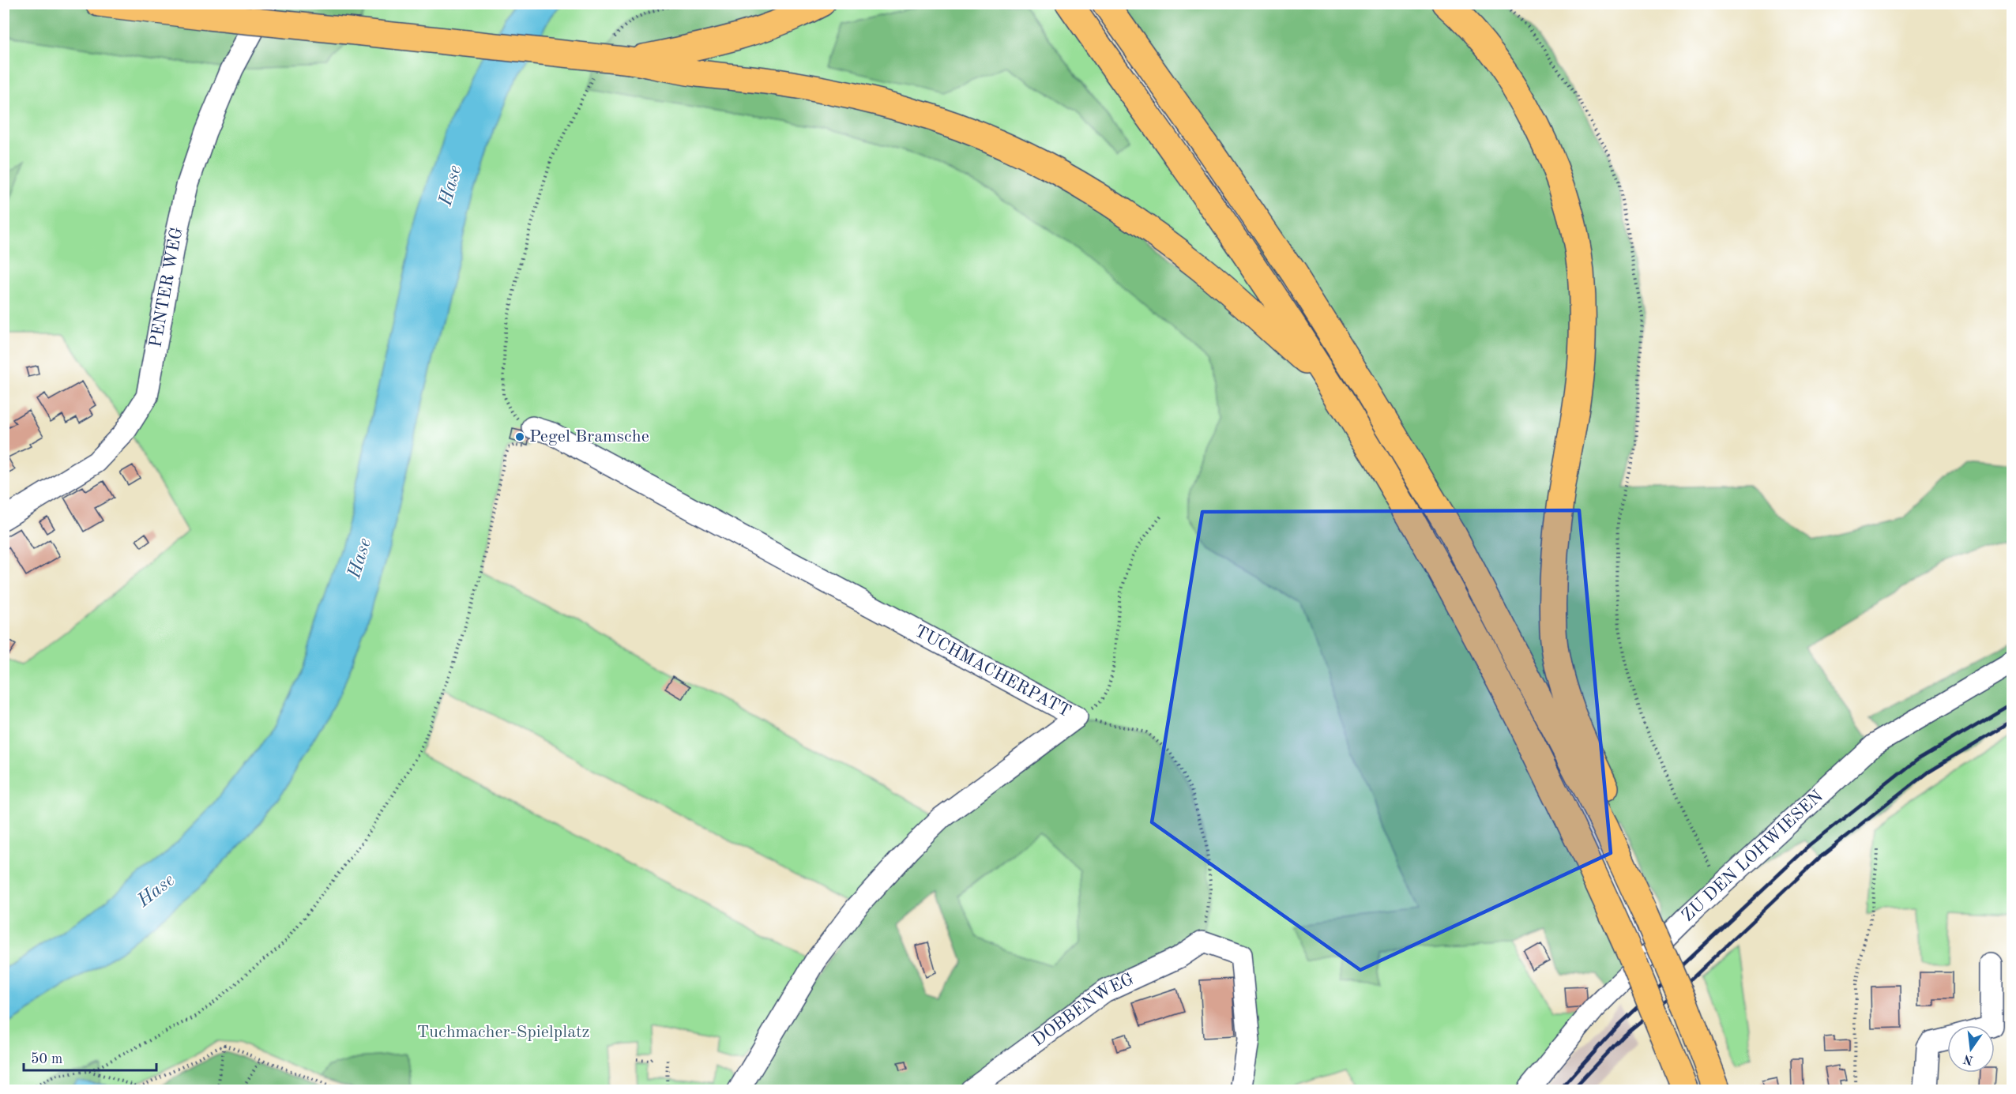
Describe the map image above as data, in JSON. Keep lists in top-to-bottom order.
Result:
{
  "streets": {
    "street": [
      "PENTER WEG",
      "TUCHMACHERPATT",
      "ZU DEN LOHWIESEN",
      "DOBBENWEG"
    ]
  },
  "water": ["Hase"],
  "parks": ["Tuchmacher-Spielplatz"],
  "places": ["Pegel Bramsche"],
  "scale_bar": "50 m",
  "north": "bottom"
}
